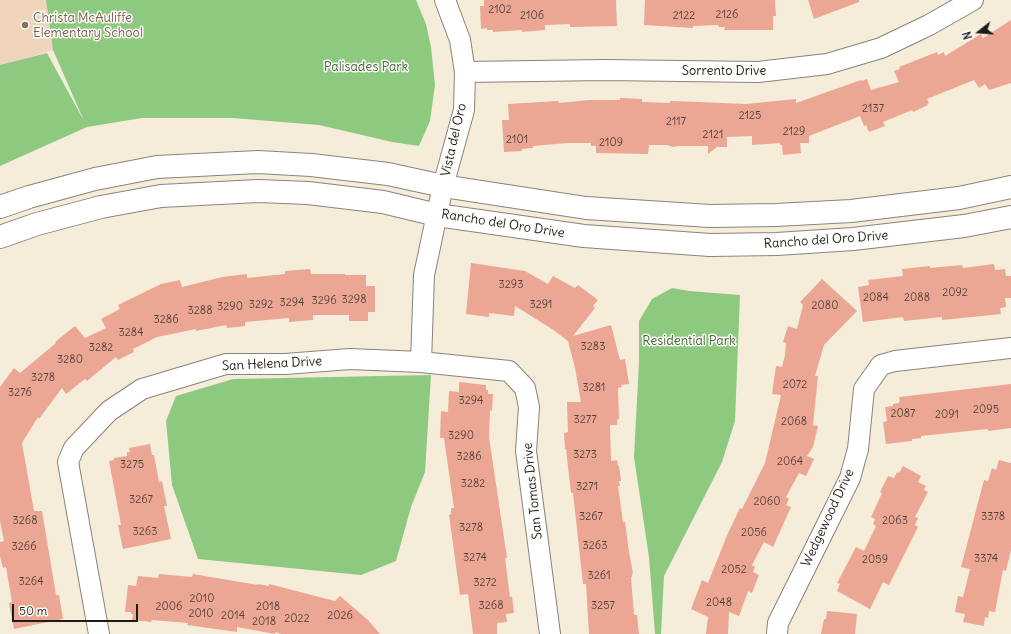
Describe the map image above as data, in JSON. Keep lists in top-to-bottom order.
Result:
{
  "streets": {
    "main road": ["Rancho del Oro Drive"],
    "street": [
      "Sorrento Drive",
      "Vista del Oro",
      "San Helena Drive",
      "San Tomas Drive",
      "Wedgewood Drive"
    ]
  },
  "crossings": [
    ["Sorrento Drive", "Vista del Oro"],
    ["Vista del Oro", "Rancho del Oro Drive"],
    ["Vista del Oro", "San Helena Drive"],
    ["Vista del Oro", "San Tomas Drive"],
    ["San Helena Drive", "San Tomas Drive"]
  ],
  "parks": ["Palisades Park", "Residential Park"],
  "places": ["Christa McAuliffe Elementary School"],
  "house_numbers": [
    "2102",
    "2126",
    "2106",
    "2122",
    "2137",
    "2125",
    "2117",
    "2129",
    "2121",
    "2101",
    "2109",
    "3293",
    "2092",
    "2084",
    "2088",
    "3298",
    "3296",
    "3294",
    "3292",
    "3291",
    "2080",
    "3290",
    "3288",
    "3286",
    "3284",
    "3283",
    "3282",
    "3280",
    "3278",
    "2072",
    "3281",
    "3276",
    "3294",
    "2095",
    "2087",
    "2091",
    "3277",
    "2068",
    "3290",
    "3273",
    "3286",
    "2064",
    "3275",
    "3282",
    "3271",
    "3267",
    "2060",
    "3267",
    "3378",
    "3268",
    "2063",
    "3278",
    "3263",
    "2056",
    "3263",
    "3266",
    "3274",
    "3374",
    "2059",
    "2052",
    "3261",
    "3264",
    "3272",
    "2010",
    "2048",
    "3268",
    "3257",
    "2006",
    "2018",
    "2010",
    "2014",
    "2026",
    "2022",
    "2018"
  ],
  "scale_bar": "50 m",
  "north": "left"
}
